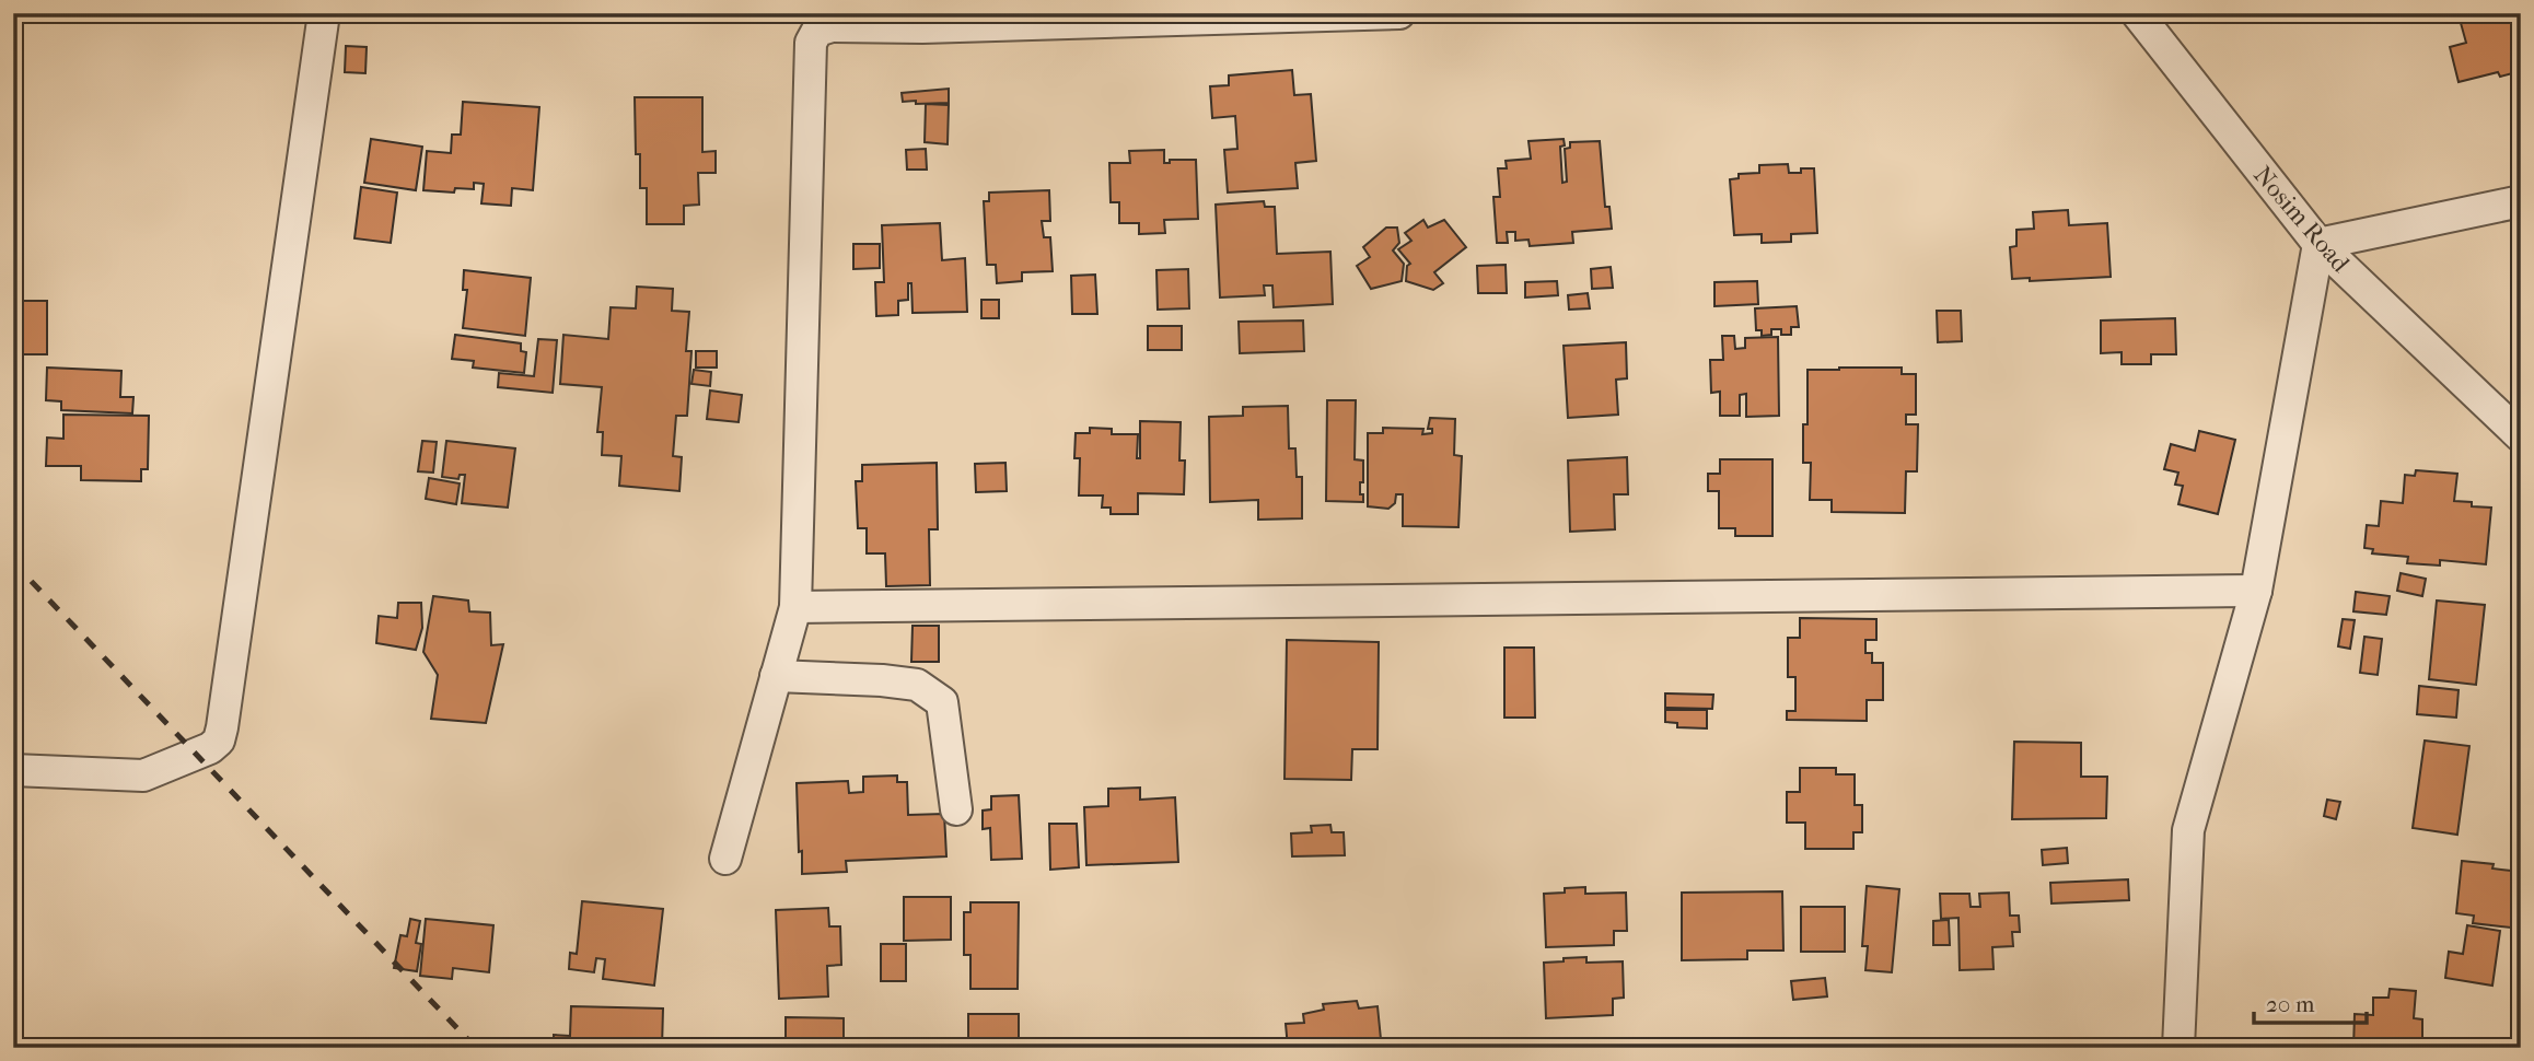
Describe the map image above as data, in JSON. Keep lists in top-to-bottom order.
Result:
{
  "streets": {
    "street": ["Nosim Road"]
  },
  "scale_bar": "20 m"
}
